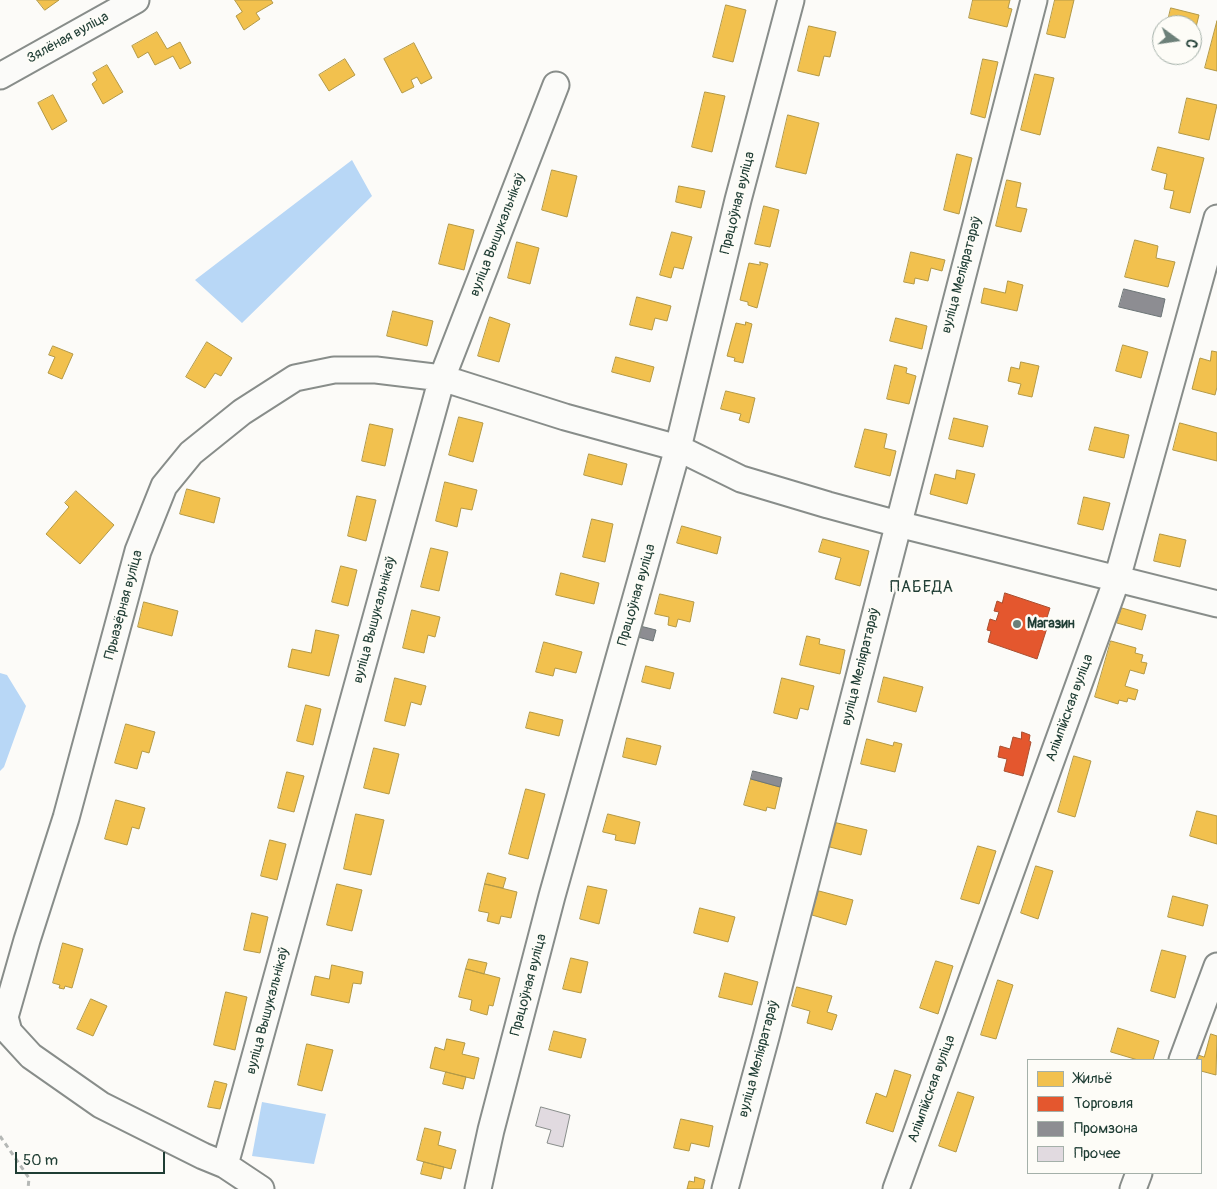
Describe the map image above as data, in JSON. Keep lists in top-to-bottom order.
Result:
{
  "streets": {
    "street": [
      "Зялёная вуліца",
      "Працоўная вуліца",
      "вуліца Вышукальнікаў",
      "вуліца Меліяратараў",
      "Прыазёрная вуліца",
      "Алімпійская вуліца"
    ]
  },
  "crossings": [
    ["Працоўная вуліца", "Прыазёрная вуліца"],
    ["вуліца Вышукальнікаў", "Прыазёрная вуліца"],
    ["вуліца Меліяратараў", "Прыазёрная вуліца"],
    ["Прыазёрная вуліца", "Алімпійская вуліца"]
  ],
  "districts": ["ПАБЕДА"],
  "places": ["Магазин"],
  "legend": [
    "Жильё",
    "Торговля",
    "Промзона",
    "Прочее"
  ],
  "scale_bar": "50 m",
  "north": "right"
}
